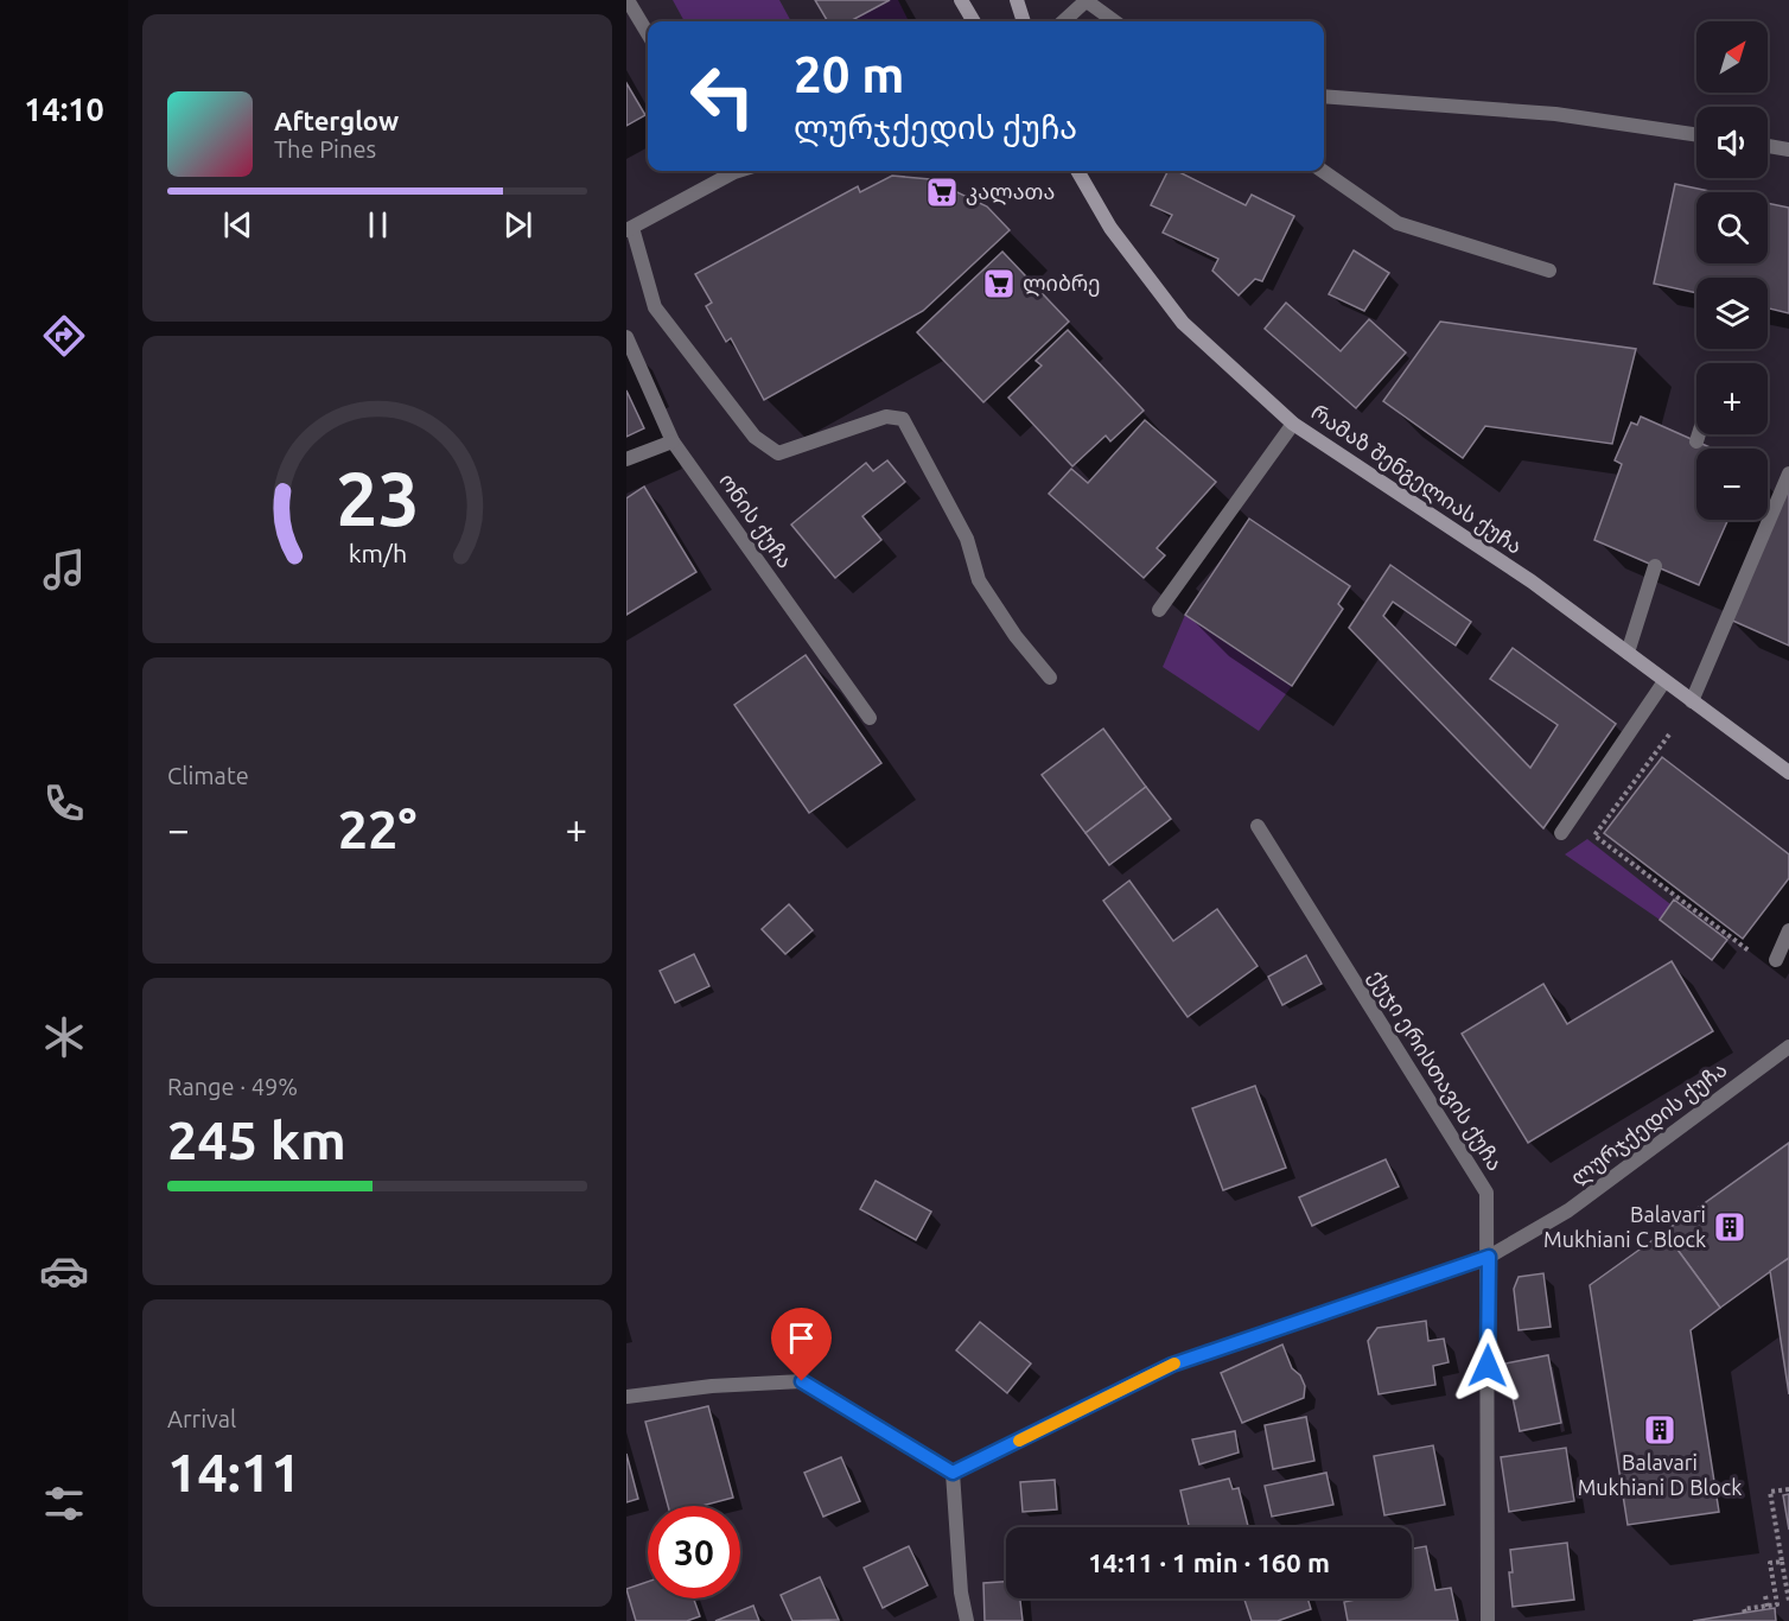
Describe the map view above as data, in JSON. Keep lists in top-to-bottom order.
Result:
{
  "streets": {
    "main road": ["რამაზ შენგელიას ქუჩა"],
    "street": ["ონის ქუჩა", "ქუჯი ერისთავის ქუჩა", "ლურჯქედის ქუჩა"]
  },
  "crossings": [
    ["ქუჯი ერისთავის ქუჩა", "ლურჯქედის ქუჩა"]
  ],
  "places": {
    "supermarket": ["კალათა", "ლიბრე"],
    "building": ["Balavari Mukhiani C Block", "Balavari Mukhiani D Block"]
  },
  "north": "top right",
  "page": {
    "tabs": "14:10",
    "map_buttons": ["+", "−"],
    "turn": ["20 m", "ლურჯქედის ქუჩა"],
    "song": ["Afterglow", "The Pines"],
    "tile": [
      "Climate",
      ["Range · 49%", "245 km"],
      ["Arrival", "14:11"]
    ],
    "heat": ["−", "22°", "+"],
    "limit": "30",
    "trip": "14:11 · 1 min · 160 m",
    "gauge": ["23", "km/h"]
  }
}
